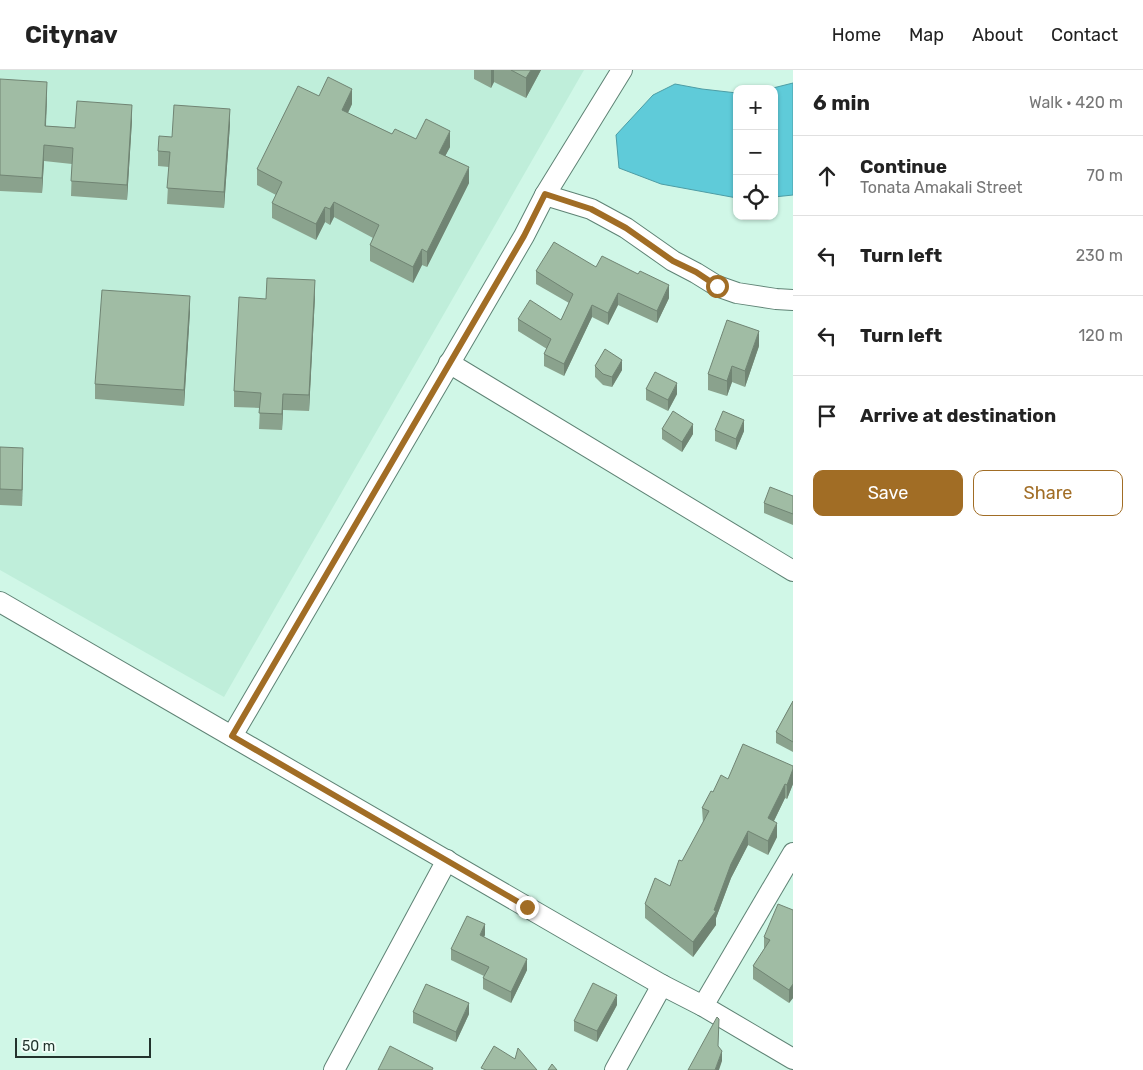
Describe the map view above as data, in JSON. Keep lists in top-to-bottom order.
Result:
{
  "scale_bar": "50 m",
  "page": {
    "header": "Citynav",
    "nav": [
      "Home",
      "Map",
      "About",
      "Contact"
    ],
    "heading": ["6 min", "Walk · 420 m"],
    "map_buttons": ["+", "−"],
    "list": [
      ["Continue", "Tonata Amakali Street", "70 m"],
      ["Turn left", "230 m"],
      ["Turn left", "120 m"],
      "Arrive at destination"
    ],
    "buttons": ["Save", "Share"],
    "scale": "50 m"
  }
}
